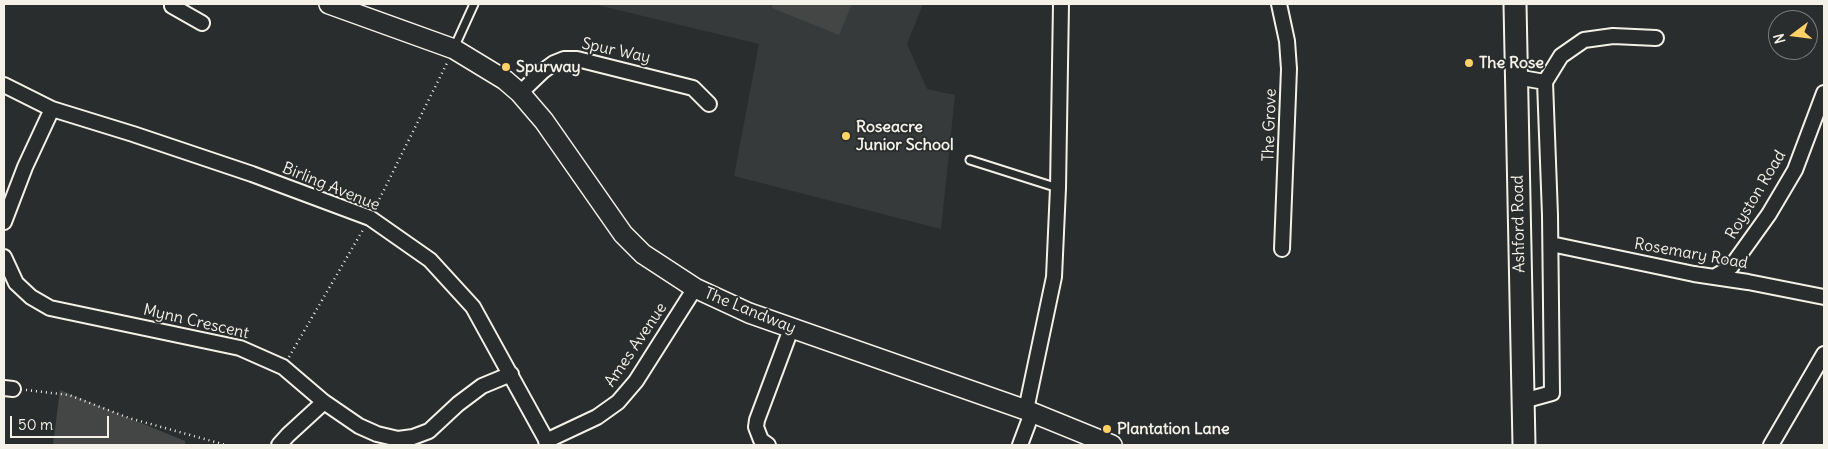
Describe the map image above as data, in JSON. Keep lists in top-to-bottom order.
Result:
{
  "streets": {
    "main road": ["Ashford Road"],
    "street": [
      "Spur Way",
      "The Grove",
      "Birling Avenue",
      "Royston Road",
      "Rosemary Road",
      "The Landway",
      "Mynn Crescent",
      "Ames Avenue"
    ]
  },
  "crossings": [
    ["Spur Way", "The Landway"],
    ["Birling Avenue", "Mynn Crescent"],
    ["Birling Avenue", "Ames Avenue"],
    ["Royston Road", "Rosemary Road"],
    ["The Landway", "Ames Avenue"]
  ],
  "places": [
    "The Rose",
    "Spurway",
    "Roseacre Junior School",
    "Plantation Lane"
  ],
  "scale_bar": "50 m",
  "north": "left"
}
